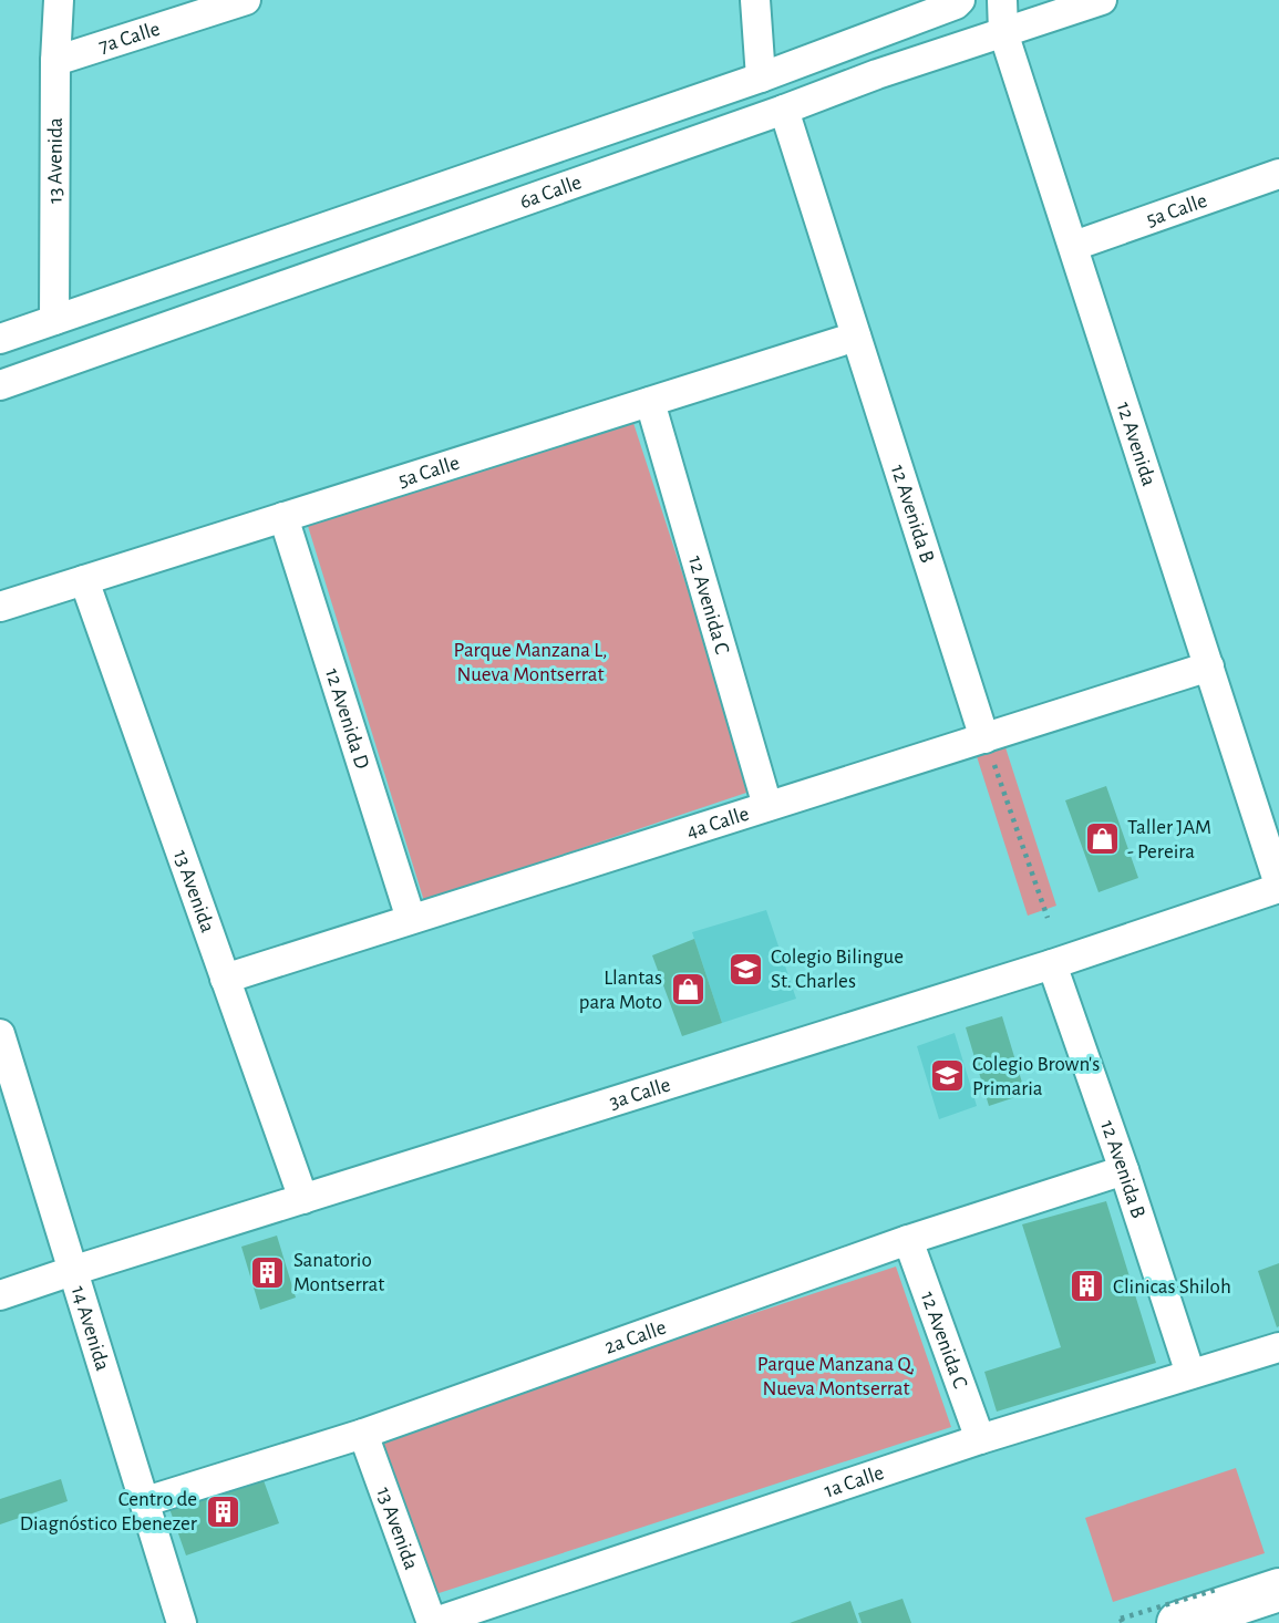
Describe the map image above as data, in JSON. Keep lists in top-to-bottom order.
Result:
{
  "streets": {
    "street": [
      "7a Calle",
      "13 Avenida",
      "6a Calle",
      "5a Calle",
      "12 Avenida",
      "12 Avenida B",
      "12 Avenida C",
      "12 Avenida D",
      "4a Calle",
      "3a Calle",
      "14 Avenida",
      "2a Calle",
      "1a Calle"
    ]
  },
  "crossings": [
    ["7a Calle", "13 Avenida"],
    ["13 Avenida", "6a Calle"],
    ["13 Avenida", "5a Calle"],
    ["13 Avenida", "4a Calle"],
    ["13 Avenida", "3a Calle"],
    ["13 Avenida", "2a Calle"],
    ["13 Avenida", "1a Calle"],
    ["6a Calle", "12 Avenida"],
    ["6a Calle", "12 Avenida B"],
    ["5a Calle", "12 Avenida"],
    ["5a Calle", "12 Avenida B"],
    ["5a Calle", "12 Avenida C"],
    ["5a Calle", "12 Avenida D"],
    ["12 Avenida", "4a Calle"],
    ["12 Avenida", "3a Calle"],
    ["12 Avenida B", "4a Calle"],
    ["12 Avenida B", "3a Calle"],
    ["12 Avenida B", "2a Calle"],
    ["12 Avenida B", "1a Calle"],
    ["12 Avenida C", "4a Calle"],
    ["12 Avenida C", "2a Calle"],
    ["12 Avenida C", "1a Calle"],
    ["12 Avenida D", "4a Calle"],
    ["3a Calle", "14 Avenida"],
    ["14 Avenida", "2a Calle"]
  ],
  "parks": ["Parque Manzana L, Nueva Montserrat", "Parque Manzana Q, Nueva Montserrat"],
  "places": {
    "shop": ["Taller JAM - Pereira", "Llantas para Moto"],
    "school or university": ["Colegio Bilingue St. Charles", "Colegio Brown's Primaria"],
    "building": ["Sanatorio Montserrat", "Clinicas Shiloh", "Centro de Diagnóstico Ebenezer"]
  }
}
